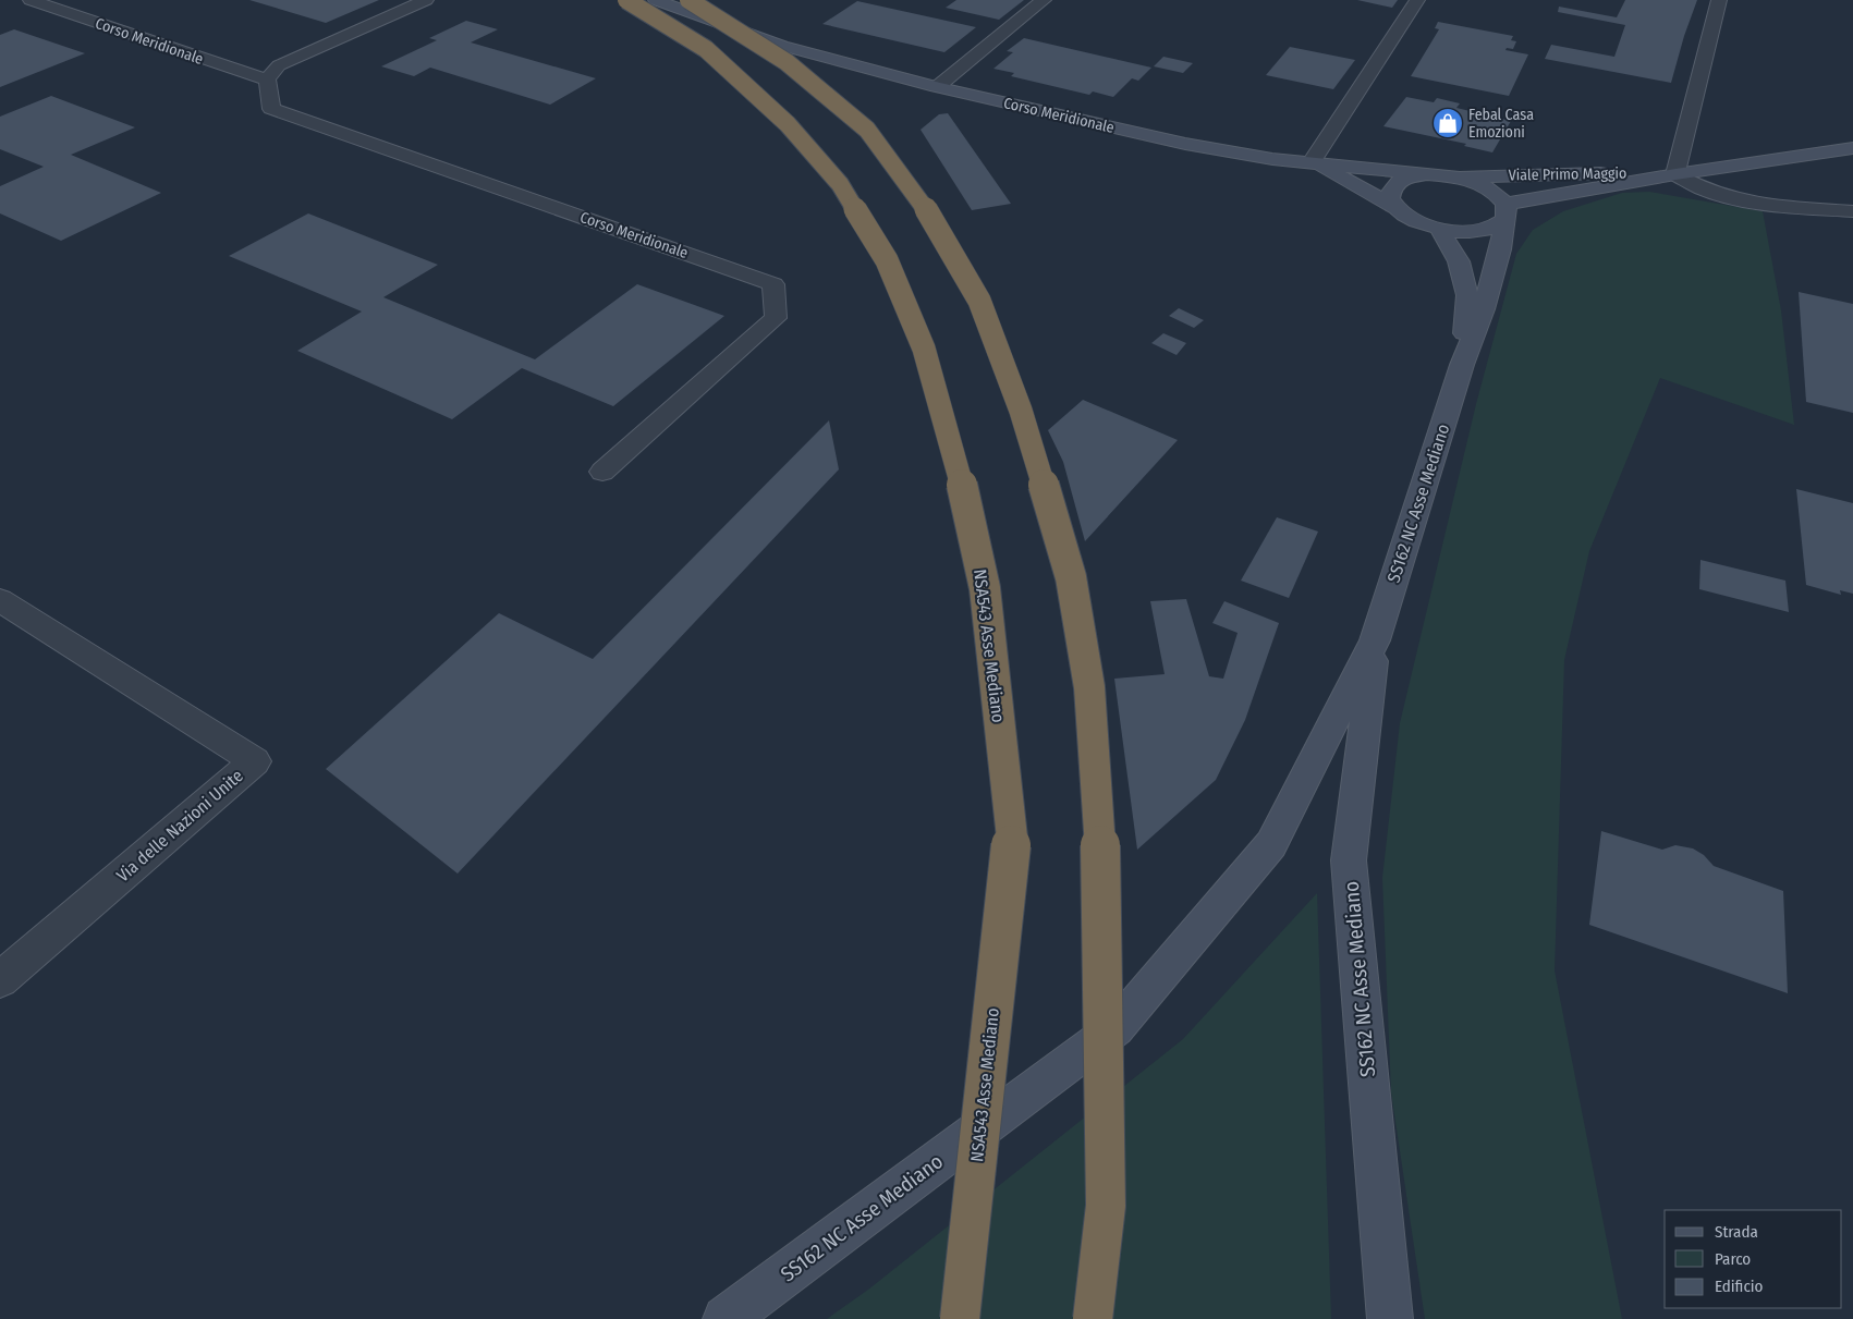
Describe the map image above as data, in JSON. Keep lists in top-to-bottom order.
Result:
{
  "streets": {
    "highway": ["NSA543 Asse Mediano"],
    "street": [
      "Corso Meridionale",
      "Viale Primo Maggio",
      "SS162 NC Asse Mediano",
      "Via delle Nazioni Unite"
    ]
  },
  "crossings": [
    ["Corso Meridionale", "Viale Primo Maggio"],
    ["Corso Meridionale", "SS162 NC Asse Mediano"],
    ["Viale Primo Maggio", "SS162 NC Asse Mediano"]
  ],
  "places": {
    "shop": ["Febal Casa Emozioni"]
  },
  "legend": ["Strada", "Parco", "Edificio"]
}
